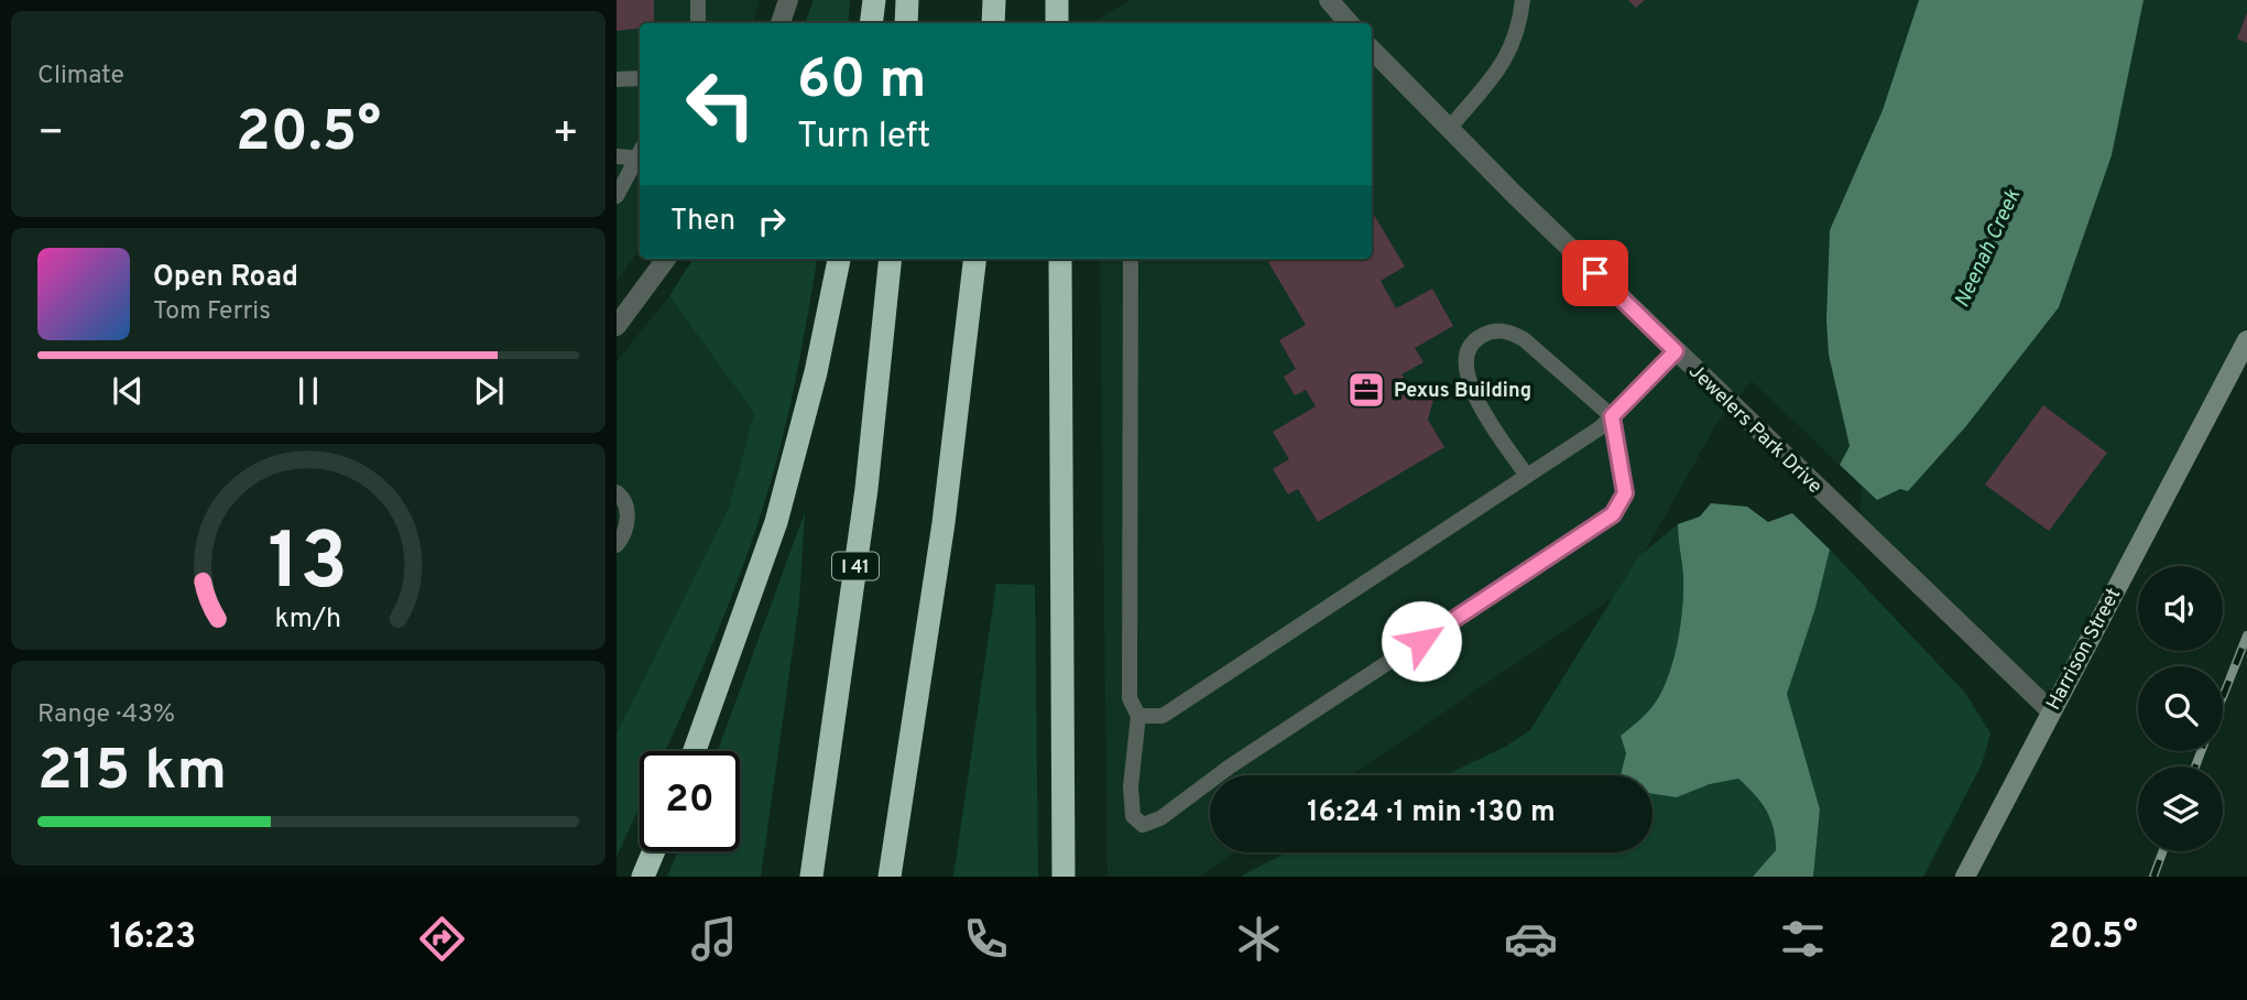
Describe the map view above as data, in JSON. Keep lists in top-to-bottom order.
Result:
{
  "streets": {
    "highway": ["I 41"],
    "main road": ["Harrison Street"],
    "street": ["Jewelers Park Drive"]
  },
  "crossings": [
    ["Jewelers Park Drive", "Harrison Street"]
  ],
  "water": ["Neenah Creek"],
  "places": {
    "office": ["Pexus Building"]
  },
  "page": {
    "tile": [
      "Climate",
      ["Range · 43%", "215 km"]
    ],
    "turn": ["60 m", "Turn left"],
    "heat": ["−", "20.5°", "+"],
    "then": "Then",
    "song": ["Open Road", "Tom Ferris"],
    "limit": "20",
    "trip": "16:24 · 1 min · 130 m",
    "tabs": ["16:23", "20.5°"],
    "gauge": ["13", "km/h"]
  }
}
